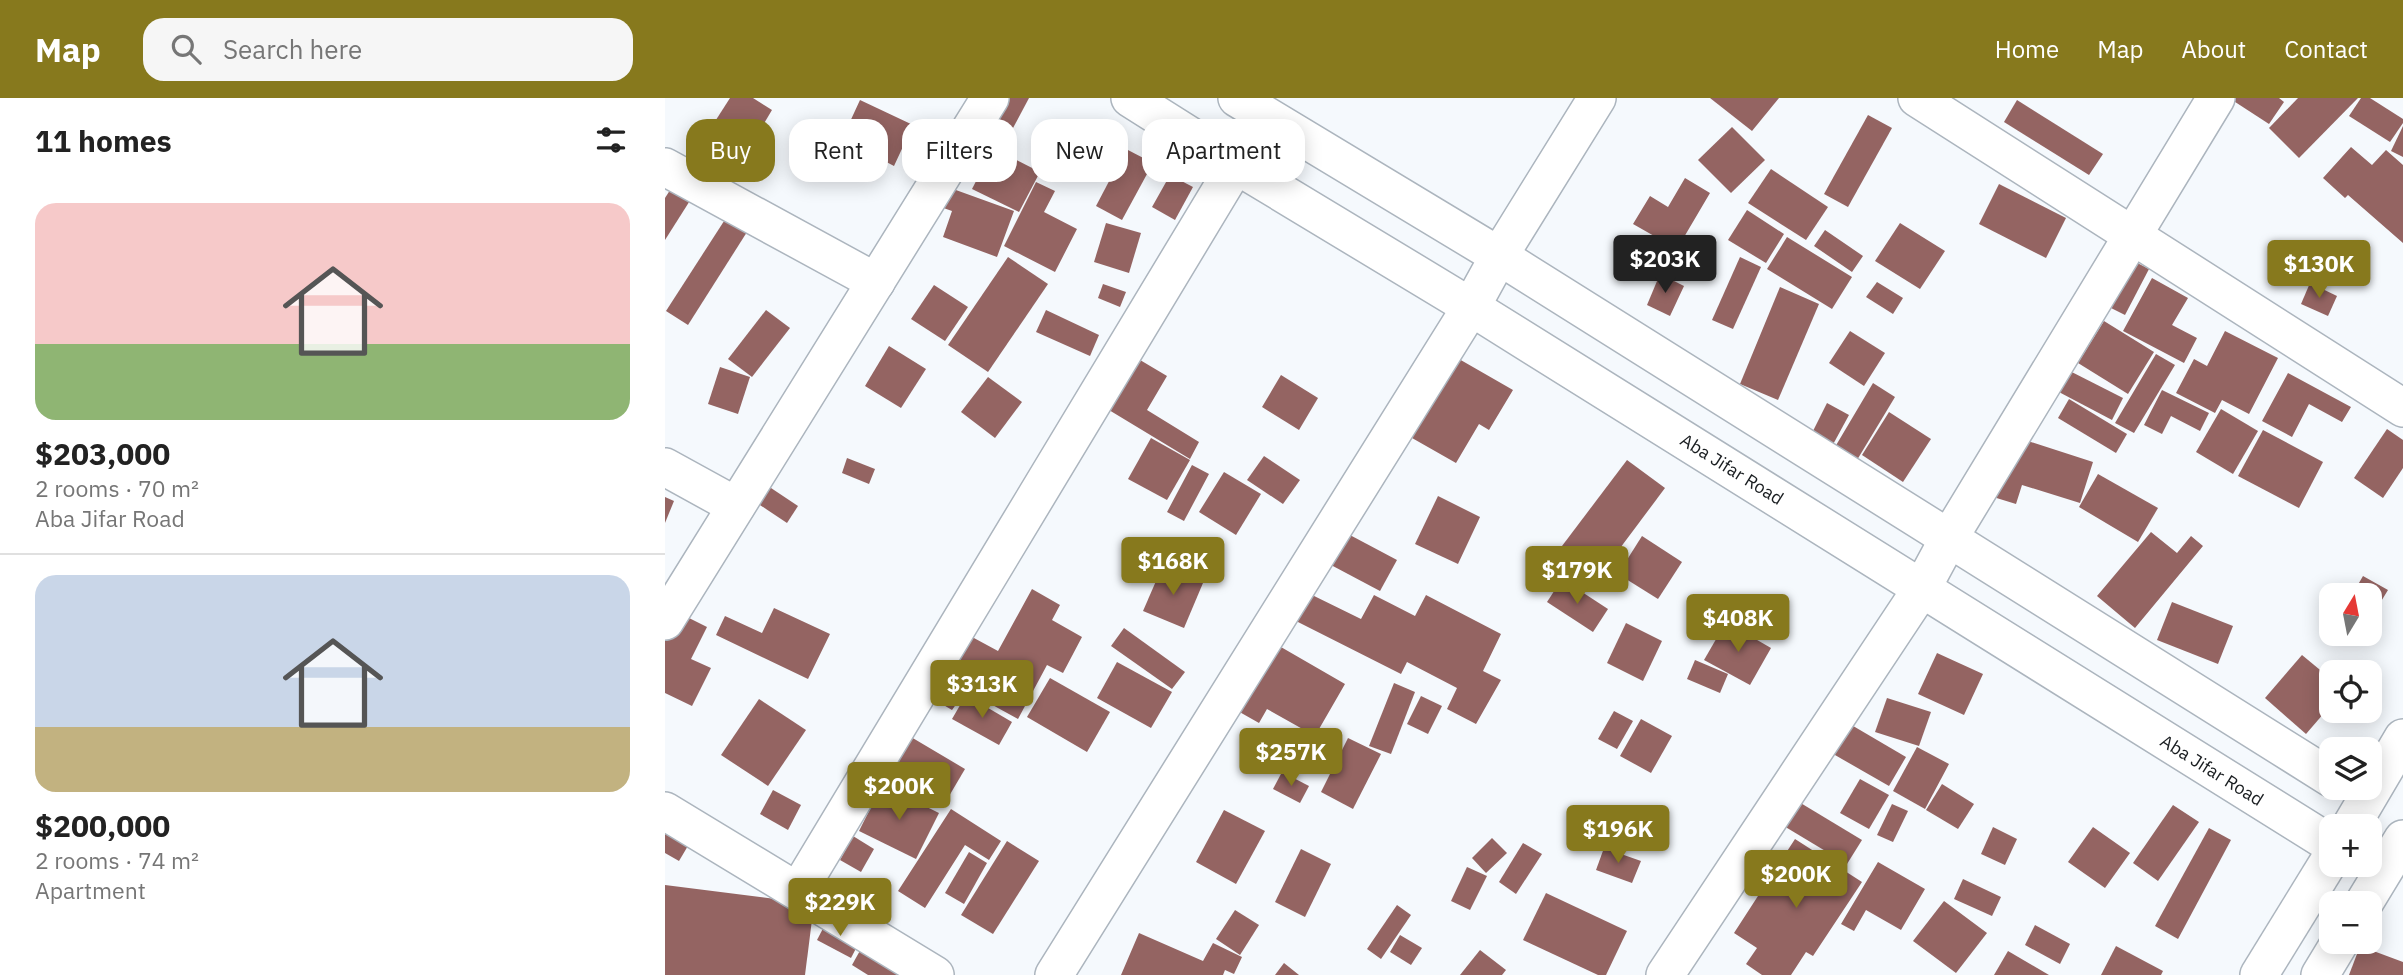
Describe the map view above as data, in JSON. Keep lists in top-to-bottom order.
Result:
{
  "streets": {
    "street": ["Aba Jifar Road"]
  },
  "north": "top",
  "page": {
    "header": "Map",
    "search": "Search here",
    "nav": [
      "Home",
      "Map",
      "About",
      "Contact"
    ],
    "heading": "11 homes",
    "chip": [
      "Buy",
      "Rent",
      "Filters",
      "New",
      "Apartment"
    ],
    "list": [
      {
        "name": "$203,000",
        "note": "2 rooms · 70 m² · Aba Jifar Road"
      },
      {
        "name": "$200,000",
        "note": "2 rooms · 74 m² · Apartment"
      }
    ],
    "price": [
      "$203K",
      "$130K",
      "$168K",
      "$179K",
      "$408K",
      "$313K",
      "$257K",
      "$200K",
      "$196K",
      "$200K",
      "$229K"
    ],
    "map_buttons": ["+", "−"]
  }
}
